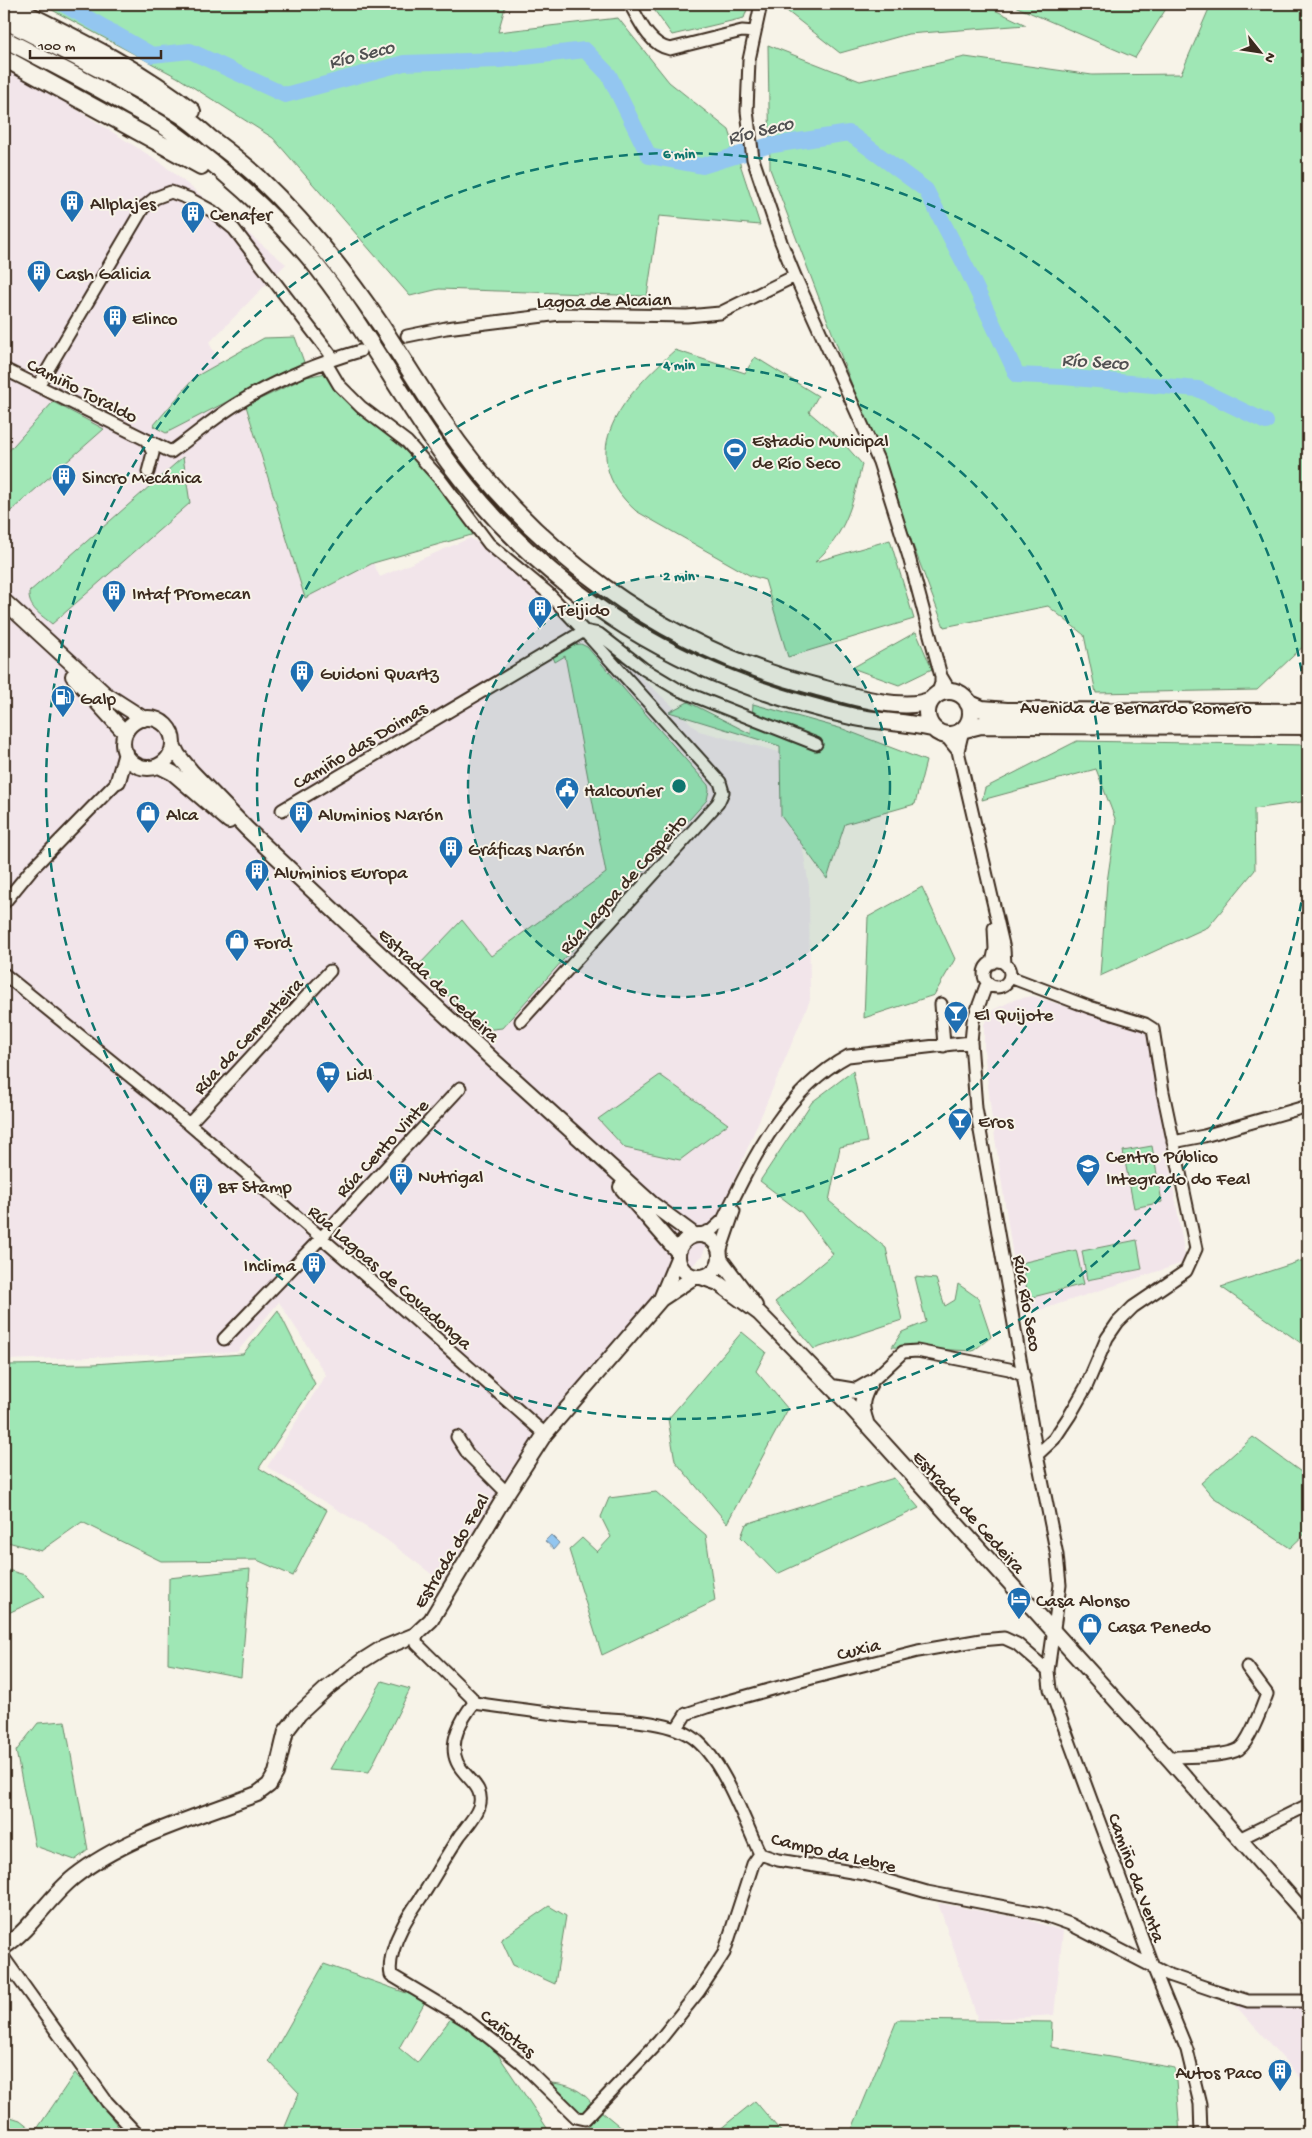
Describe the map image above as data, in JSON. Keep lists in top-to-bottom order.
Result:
{
  "streets": {
    "highway": ["Avenida de Bernardo Romero"],
    "main road": ["Estrada de Cedeira", "Estrada do Feal"],
    "street": [
      "Lagoa de Alcaian",
      "Camiño Toraldo",
      "Camiño das Doimas",
      "Rúa Lagoa de Cospeito",
      "Rúa da Cementeira",
      "Rúa Cento Vinte",
      "Rúa Lagoas de Covadonga",
      "Rúa Río Seco",
      "Cuxia",
      "Campo da Lebre",
      "Camiño da Venta",
      "Cañotas"
    ]
  },
  "crossings": [
    ["Camiño das Doimas", "Rúa Lagoa de Cospeito"],
    ["Estrada de Cedeira", "Rúa Río Seco"],
    ["Estrada de Cedeira", "Estrada do Feal"],
    ["Estrada de Cedeira", "Camiño da Venta"],
    ["Rúa da Cementeira", "Rúa Lagoas de Covadonga"],
    ["Rúa Cento Vinte", "Rúa Lagoas de Covadonga"],
    ["Rúa Lagoas de Covadonga", "Estrada do Feal"],
    ["Rúa Río Seco", "Camiño da Venta"],
    ["Cuxia", "Campo da Lebre"],
    ["Cuxia", "Camiño da Venta"],
    ["Campo da Lebre", "Camiño da Venta"],
    ["Campo da Lebre", "Cañotas"]
  ],
  "water": ["Río Seco"],
  "places": {
    "building": [
      "Allplajes",
      "Cenafer",
      "Cash Galicia",
      "Elinco",
      "Sincro Mecánica",
      "Intaf Promecan",
      "Teijido",
      "Guidoni Quartz",
      "Aluminios Narón",
      "Gráficas Narón",
      "Aluminios Europa",
      "Nutrigal",
      "BF Stamp",
      "Inclima",
      "Autos Paco"
    ],
    "sports": ["Estadio Municipal de Río Seco"],
    "fuel station": ["Galp"],
    "public building": ["Halcourier"],
    "shop": ["Alca", "Ford", "Casa Penedo"],
    "bar": ["El Quijote", "Eros"],
    "supermarket": ["Lidl"],
    "school or university": ["Centro Público Integrado do Feal"],
    "hotel": ["Casa Alonso"]
  },
  "scale_bar": "100 m",
  "north": "bottom right",
  "rings": ["6 min", "4 min", "2 min"]
}
